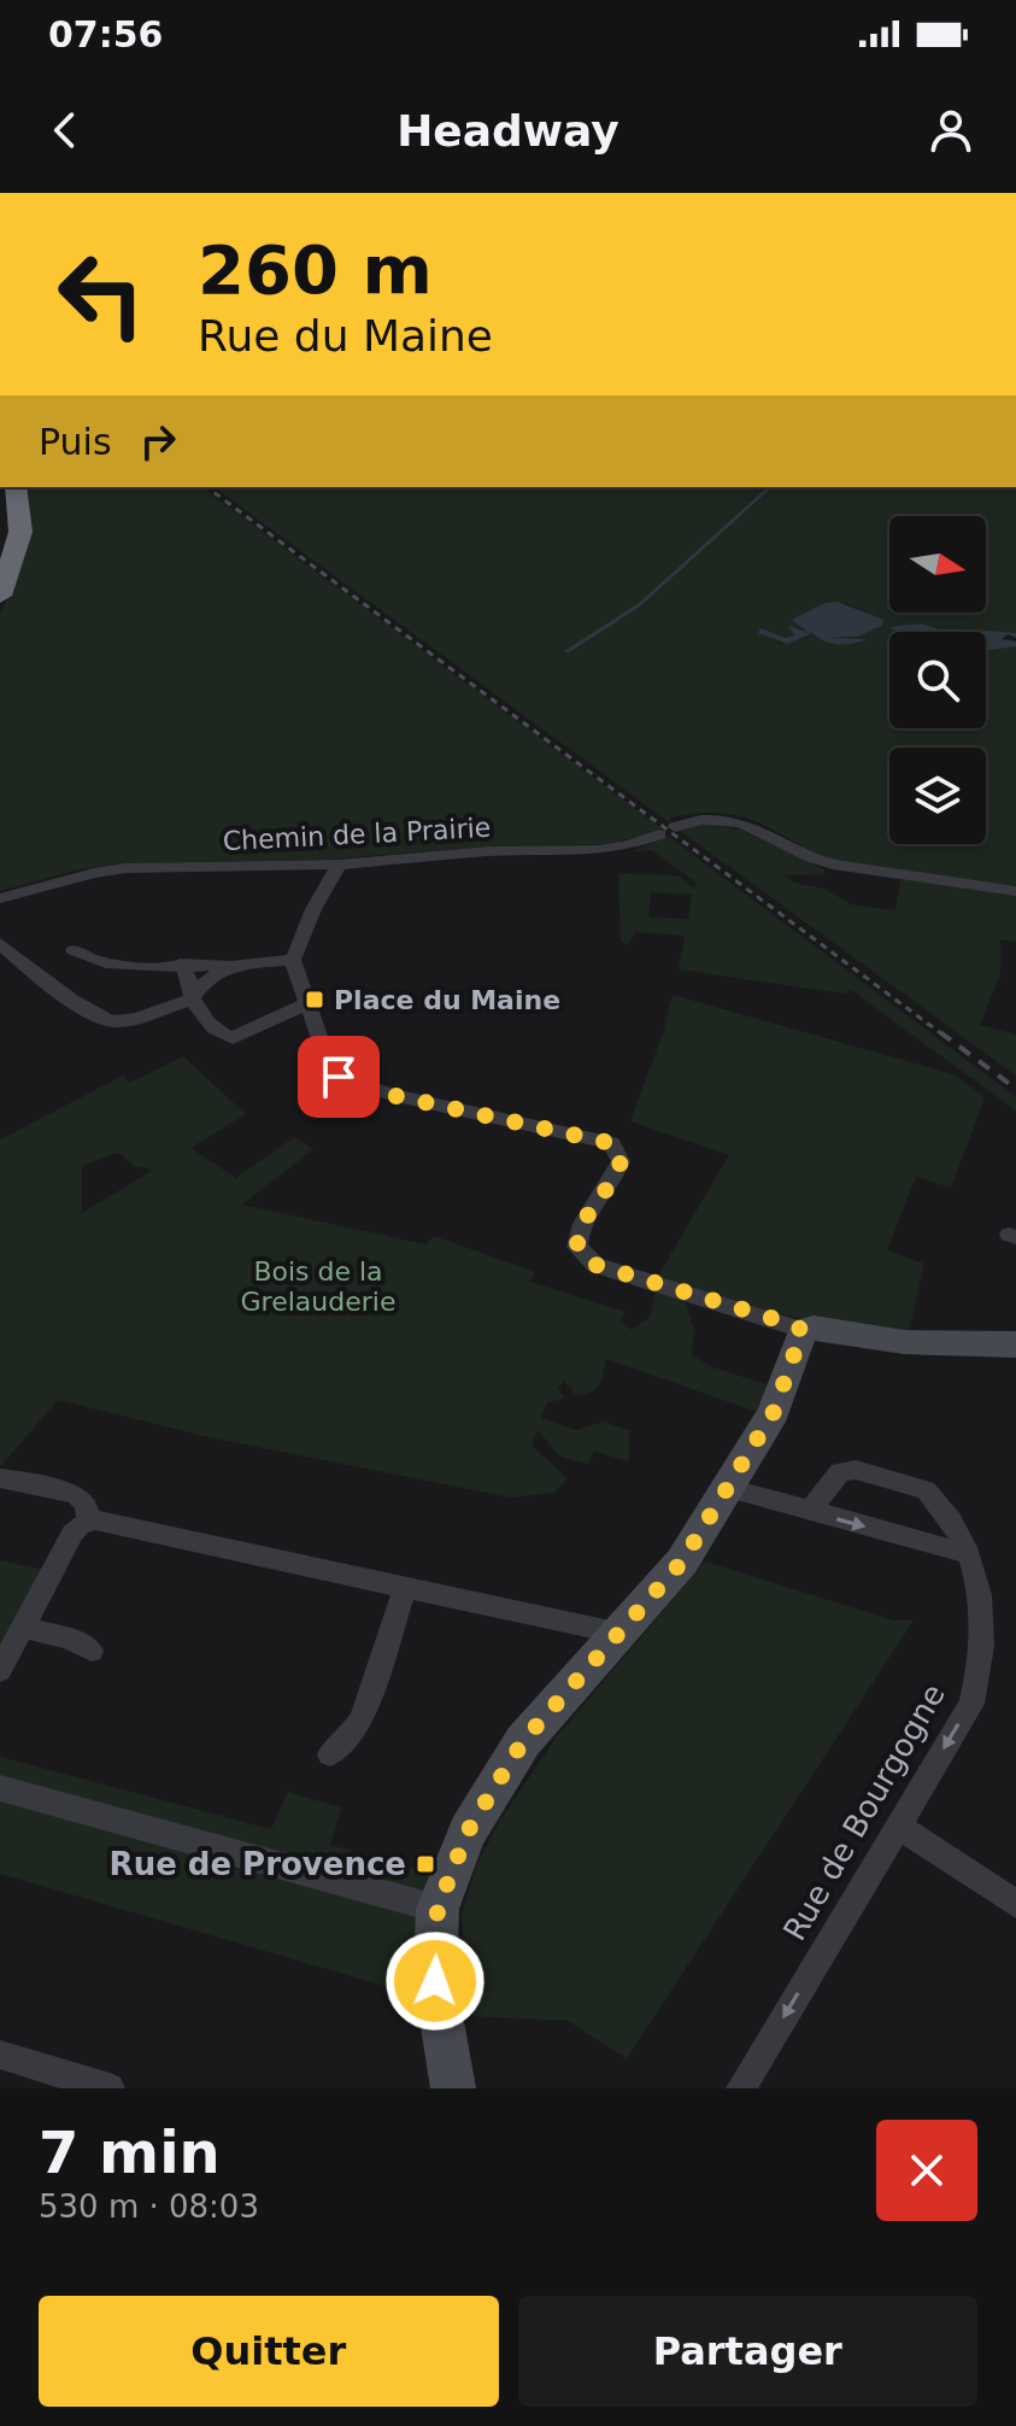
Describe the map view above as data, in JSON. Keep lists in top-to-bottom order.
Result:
{
  "streets": {
    "street": ["Chemin de la Prairie", "Rue de Bourgogne"]
  },
  "one_way": ["Rue de Bourgogne"],
  "parks": ["Bois de la Grelauderie"],
  "places": {
    "transit": ["Place du Maine", "Rue de Provence"]
  },
  "north": "right",
  "page": {
    "status": "07:56",
    "header": "Headway",
    "turn": ["260 m", "Rue du Maine"],
    "then": "Puis",
    "heading": ["7 min", "530 m · 08:03"],
    "buttons": ["Quitter", "Partager"]
  }
}
